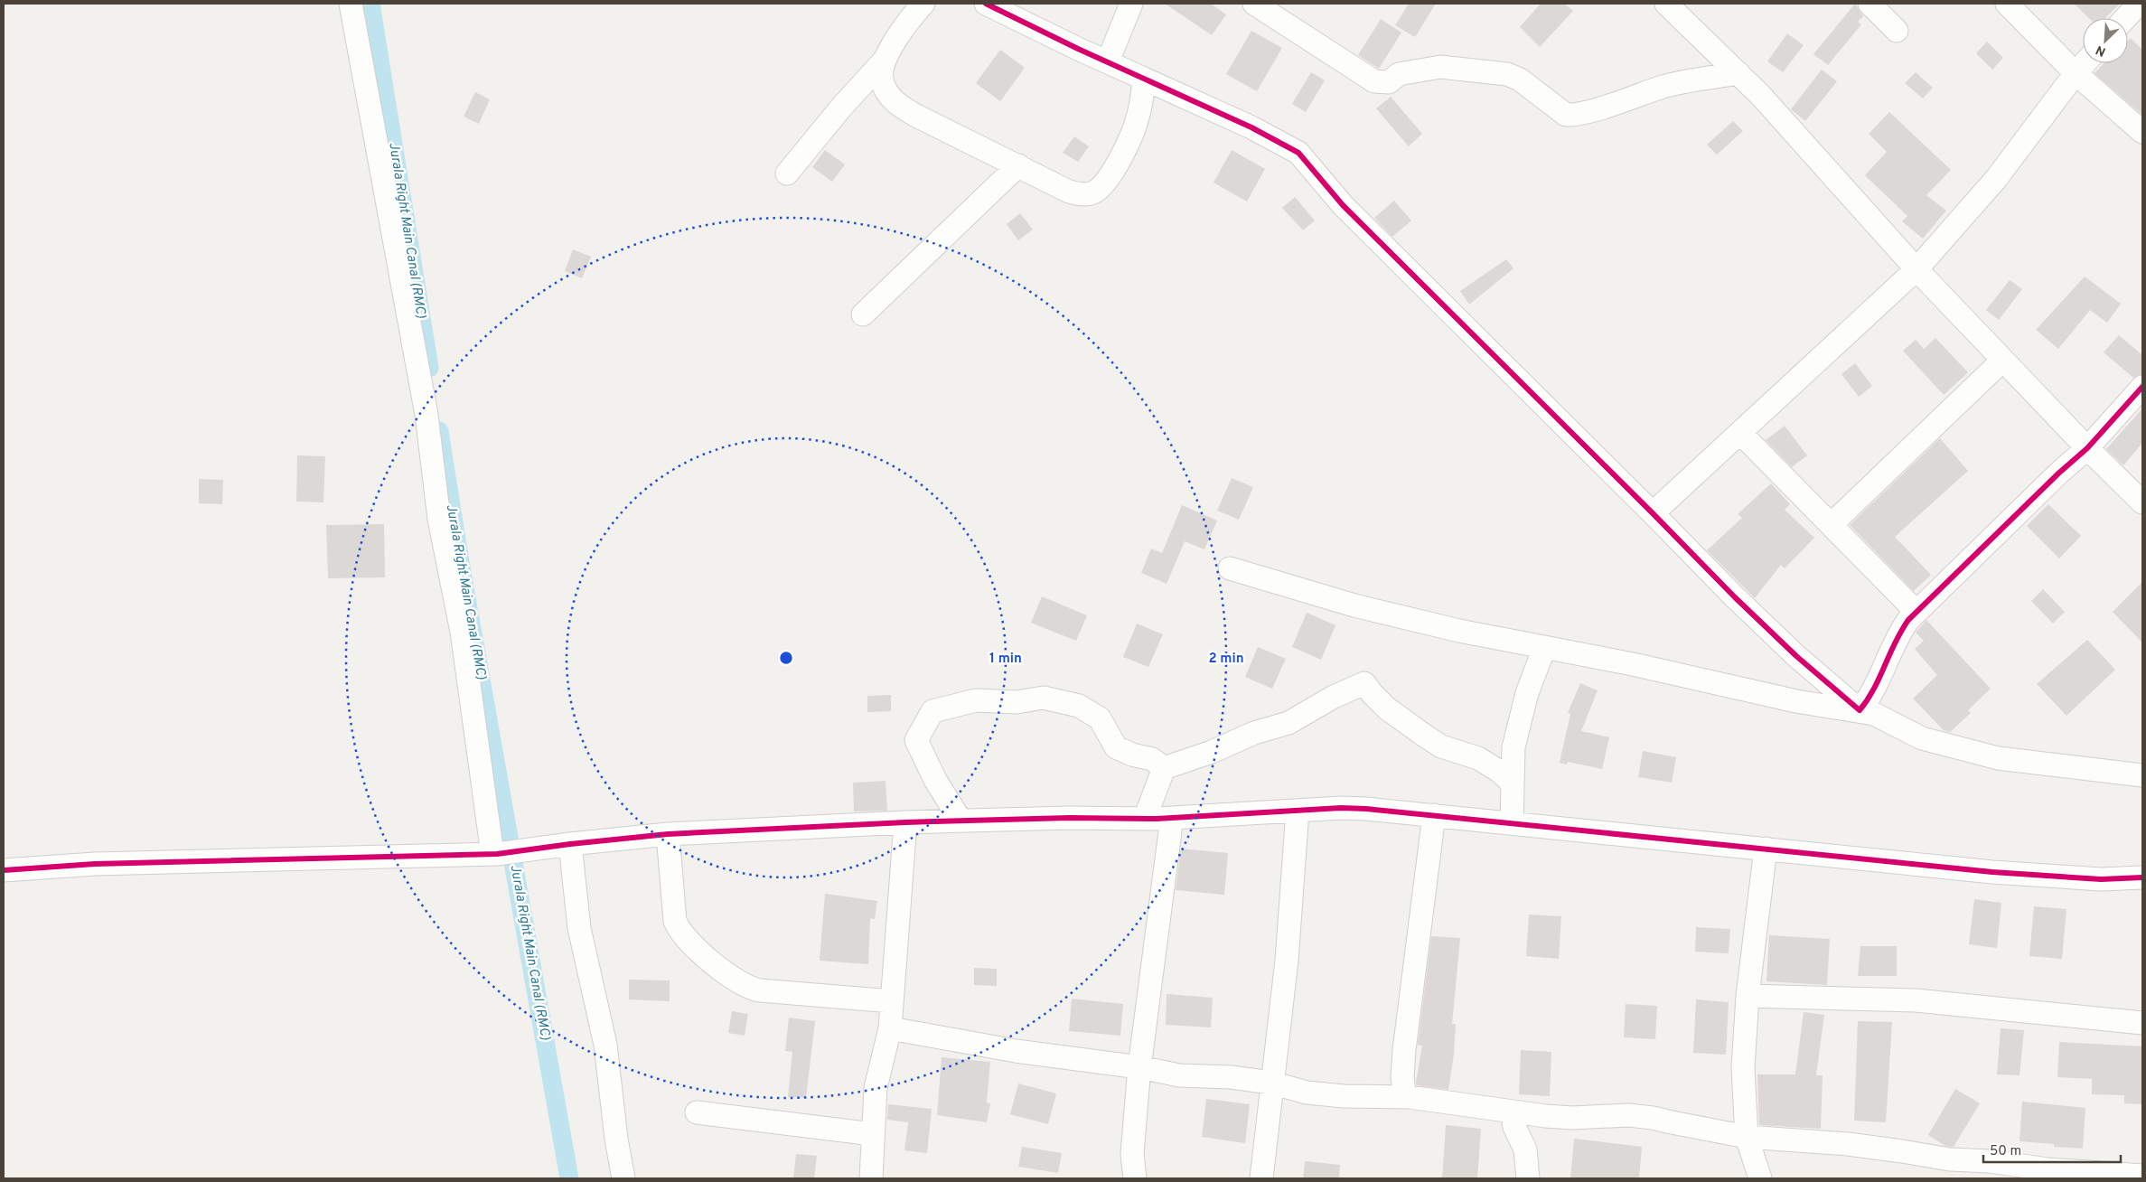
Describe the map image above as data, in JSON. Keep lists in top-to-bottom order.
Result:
{
  "water": ["Jurala Right Main Canal (RMC)"],
  "scale_bar": "50 m",
  "north": "bottom left",
  "rings": ["1 min", "2 min"]
}
